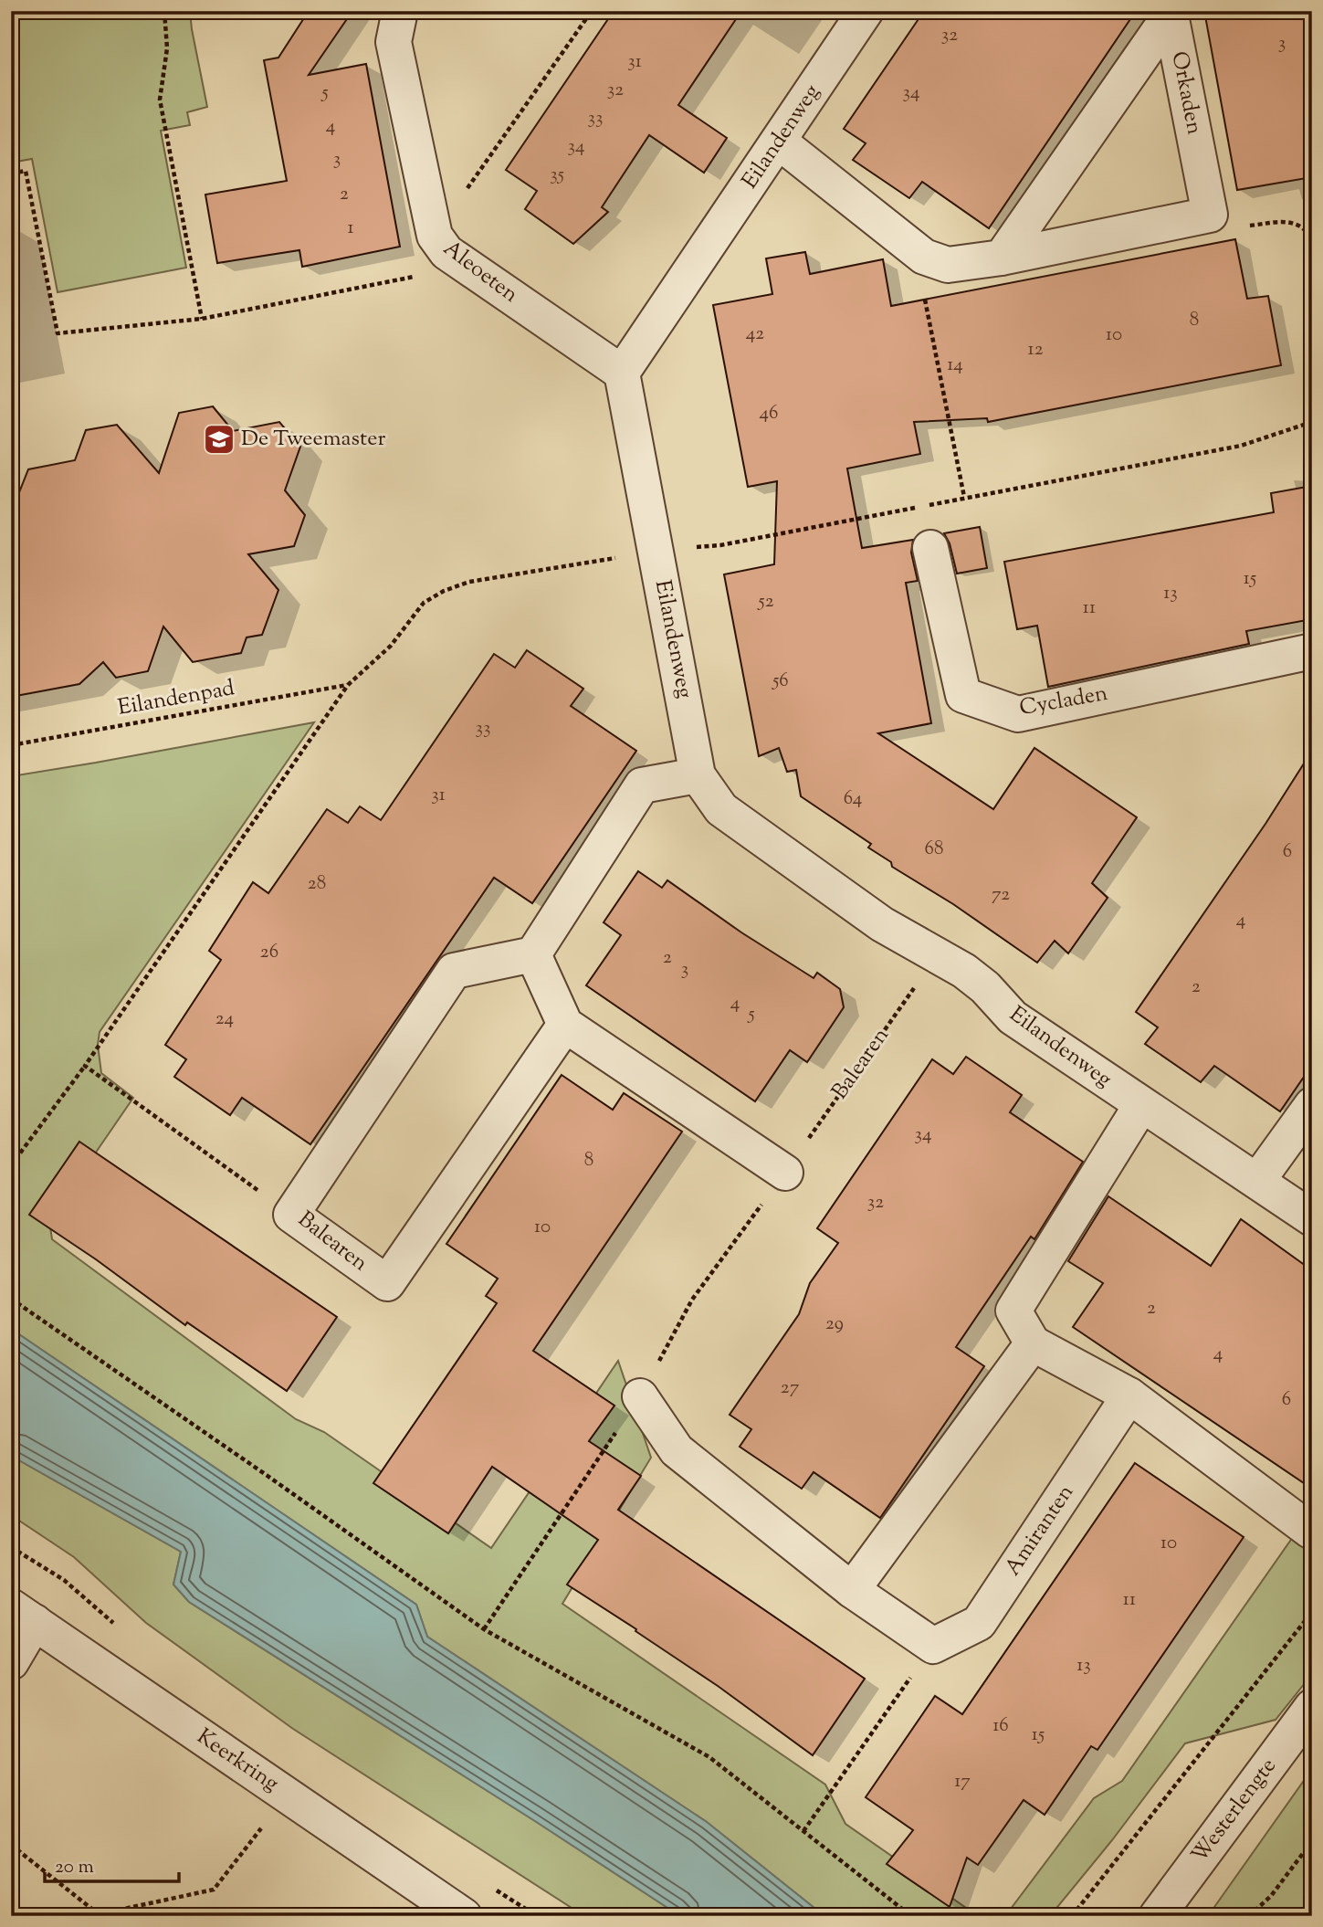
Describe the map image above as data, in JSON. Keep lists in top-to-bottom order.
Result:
{
  "streets": {
    "street": [
      "Orkaden",
      "Eilandenweg",
      "Aleoeten",
      "Cycladen",
      "Balearen",
      "Amiranten",
      "Keerkring",
      "Westerlengte"
    ],
    "path": ["Eilandenpad"]
  },
  "crossings": [
    ["Eilandenweg", "Aleoeten"],
    ["Eilandenweg", "Balearen"]
  ],
  "places": {
    "school or university": ["De Tweemaster"]
  },
  "house_numbers": [
    "32",
    "3",
    "31",
    "32",
    "5",
    "34",
    "33",
    "4",
    "34",
    "3",
    "35",
    "2",
    "1",
    "8",
    "42",
    "10",
    "12",
    "14",
    "46",
    "15",
    "13",
    "52",
    "11",
    "56",
    "33",
    "31",
    "64",
    "68",
    "6",
    "28",
    "72",
    "4",
    "26",
    "2",
    "3",
    "2",
    "4",
    "5",
    "24",
    "34",
    "8",
    "32",
    "10",
    "2",
    "29",
    "4",
    "27",
    "6",
    "10",
    "11",
    "13",
    "16",
    "15",
    "17"
  ],
  "scale_bar": "20 m"
}
